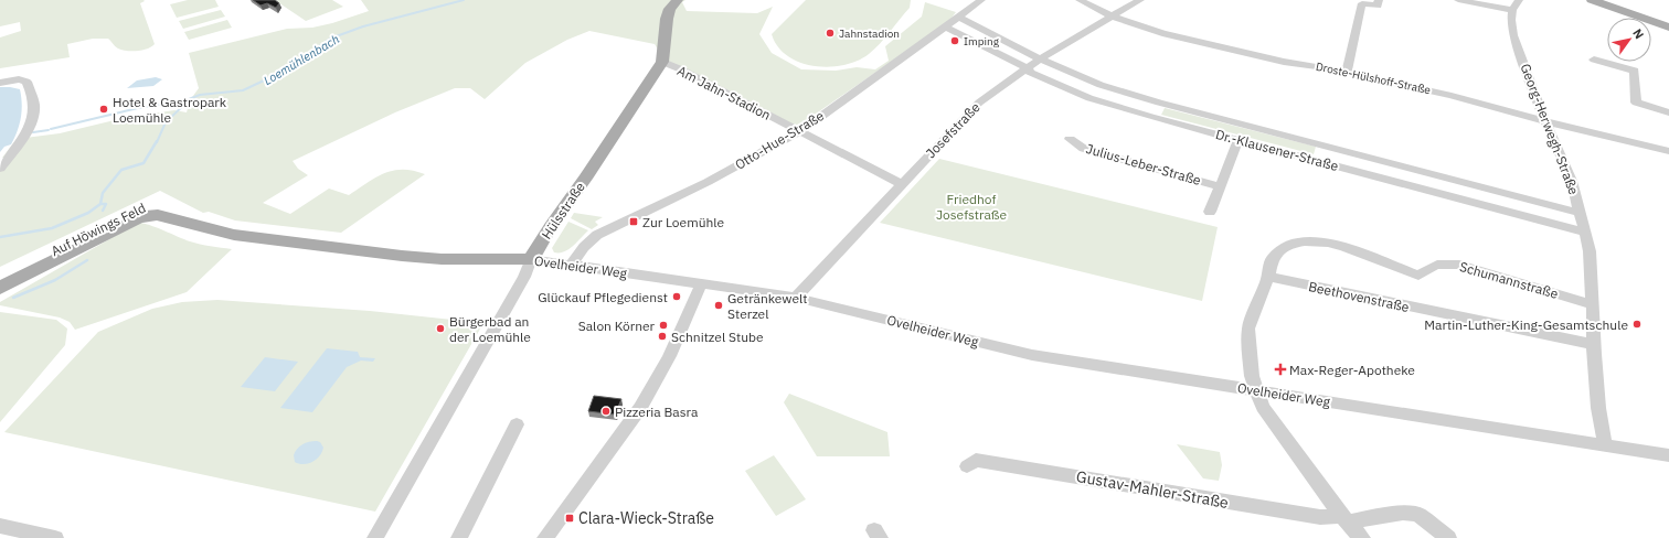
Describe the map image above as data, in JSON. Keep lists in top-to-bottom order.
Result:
{
  "streets": {
    "main road": ["Hülsstraße", "Auf Höwings Feld", "Ovelheider Weg"],
    "street": [
      "Droste-Hülshoff-Straße",
      "Am Jahn-Stadion",
      "Georg-Herwegh-Straße",
      "Josefstraße",
      "Otto-Hue-Straße",
      "Dr.-Klausener-Straße",
      "Julius-Leber-Straße",
      "Schumannstraße",
      "Beethovenstraße",
      "Gustav-Mahler-Straße"
    ]
  },
  "crossings": [
    ["Droste-Hülshoff-Straße", "Georg-Herwegh-Straße"],
    ["Droste-Hülshoff-Straße", "Josefstraße"],
    ["Am Jahn-Stadion", "Josefstraße"],
    ["Am Jahn-Stadion", "Otto-Hue-Straße"],
    ["Am Jahn-Stadion", "Hülsstraße"],
    ["Georg-Herwegh-Straße", "Dr.-Klausener-Straße"],
    ["Georg-Herwegh-Straße", "Ovelheider Weg"],
    ["Georg-Herwegh-Straße", "Schumannstraße"],
    ["Georg-Herwegh-Straße", "Beethovenstraße"],
    ["Josefstraße", "Dr.-Klausener-Straße"],
    ["Josefstraße", "Ovelheider Weg"],
    ["Otto-Hue-Straße", "Dr.-Klausener-Straße"],
    ["Otto-Hue-Straße", "Ovelheider Weg"],
    ["Hülsstraße", "Ovelheider Weg"],
    ["Auf Höwings Feld", "Ovelheider Weg"],
    ["Schumannstraße", "Beethovenstraße"]
  ],
  "water": ["Loemühlenbach"],
  "parks": ["Friedhof Josefstraße"],
  "places": {
    "other": [
      "Jahnstadion",
      "Imping",
      "Hotel & Gastropark Loemühle",
      "Glückauf Pflegedienst",
      "Getränkewelt Sterzel",
      "Martin-Luther-King-Gesamtschule",
      "Salon Körner",
      "Bürgerbad an der Loemühle",
      "Schnitzel Stube",
      "Pizzeria Basra"
    ],
    "transit": ["Zur Loemühle", "Clara-Wieck-Straße"],
    "health": ["Max-Reger-Apotheke"]
  },
  "north": "top right"
}
